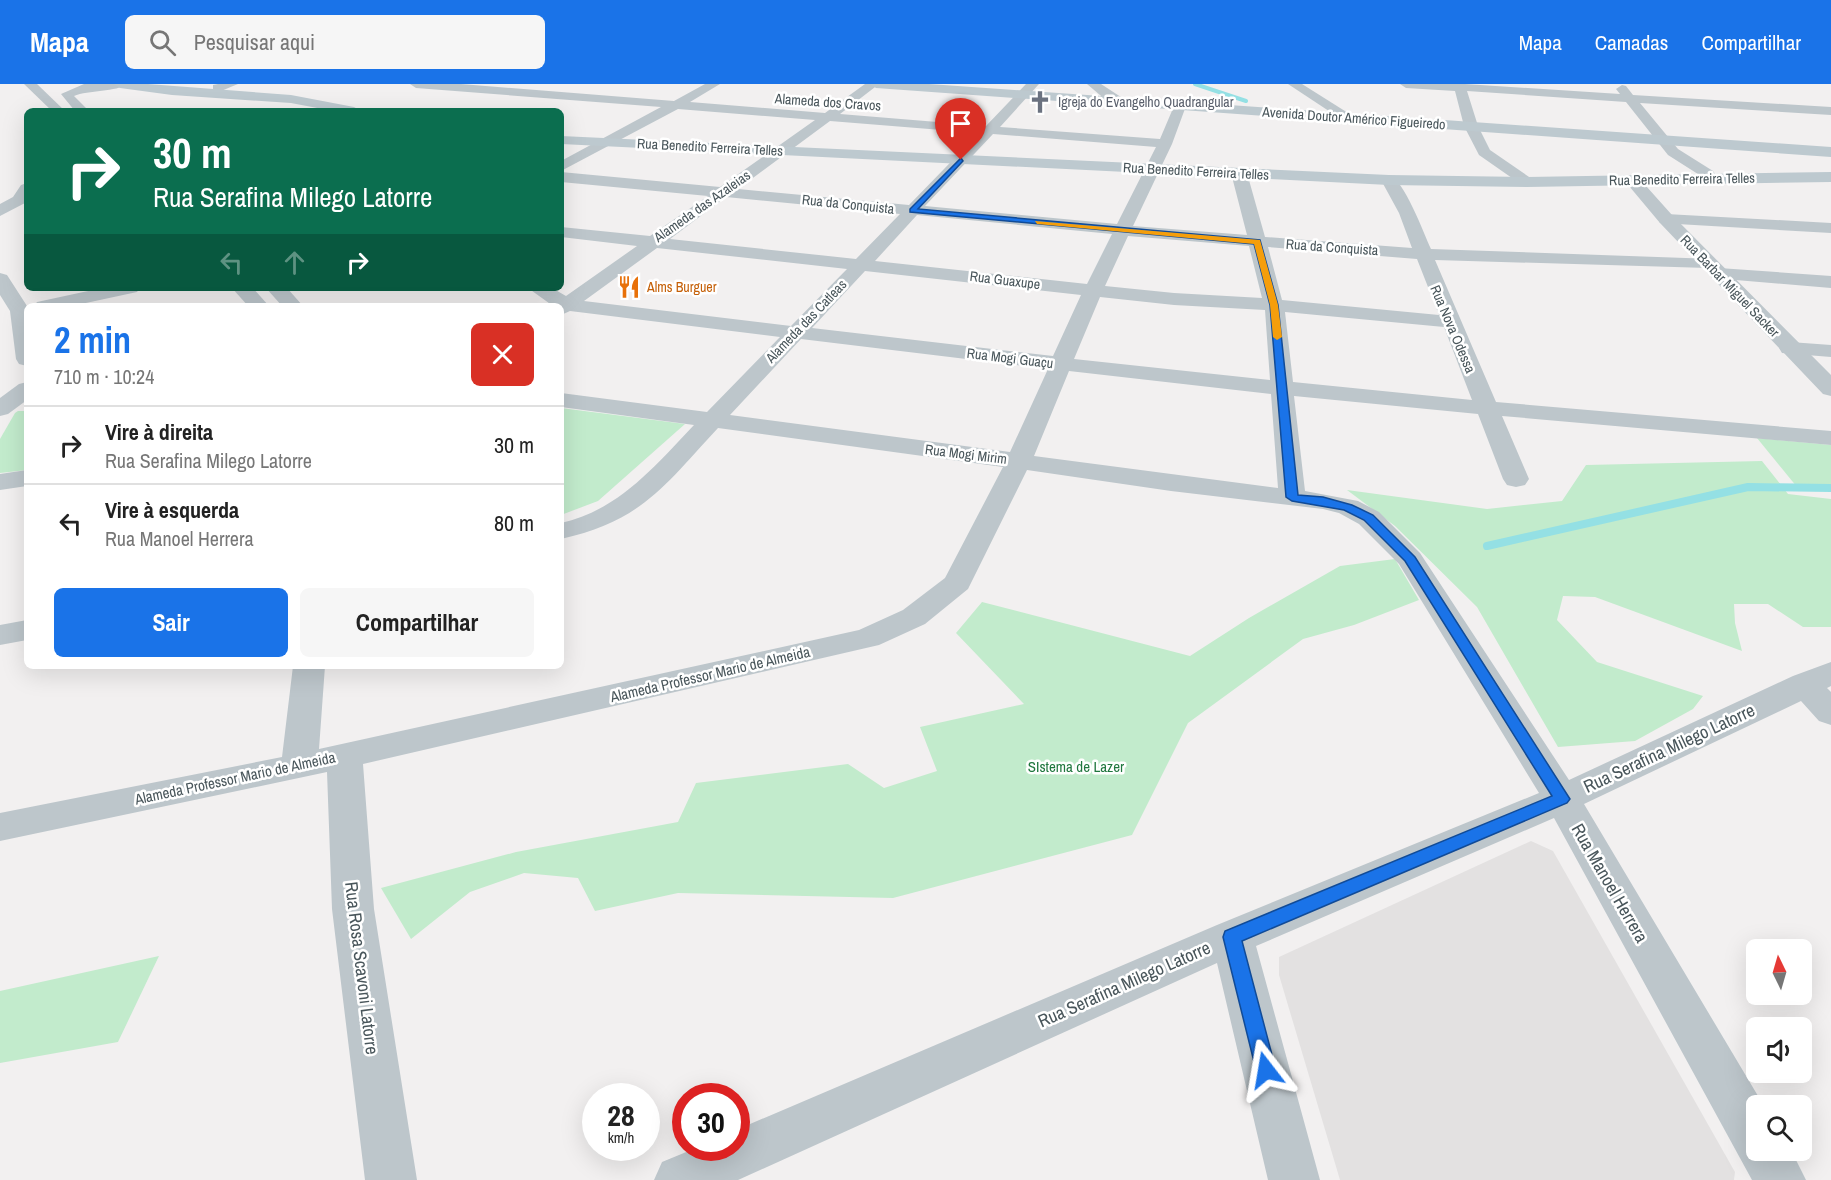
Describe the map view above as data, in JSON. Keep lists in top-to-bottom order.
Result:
{
  "streets": {
    "main road": ["Avenida Doutor Américo Figueiredo", "Rua Benedito Ferreira Telles"],
    "street": [
      "Alameda dos Cravos",
      "Rua da Conquista",
      "Alameda das Azaleias",
      "Rua Guaxupe",
      "Rua Barbar Miguel Sacker",
      "Alameda das Catleas",
      "Rua Nova Odessa",
      "Rua Mogi Guaçu",
      "Rua Mogi Mirim",
      "Alameda Professor Mario de Almeida",
      "Rua Serafina Milego Latorre",
      "Rua Manoel Herrera",
      "Rua Rosa Scavoni Latorre"
    ]
  },
  "crossings": [
    ["Alameda dos Cravos", "Alameda das Azaleias"],
    ["Alameda dos Cravos", "Alameda das Catleas"],
    ["Alameda dos Cravos", "Alameda Professor Mario de Almeida"],
    ["Avenida Doutor Américo Figueiredo", "Alameda das Azaleias"],
    ["Avenida Doutor Américo Figueiredo", "Alameda das Catleas"],
    ["Avenida Doutor Américo Figueiredo", "Alameda Professor Mario de Almeida"],
    ["Rua Benedito Ferreira Telles", "Alameda das Azaleias"],
    ["Rua Benedito Ferreira Telles", "Rua Barbar Miguel Sacker"],
    ["Rua Benedito Ferreira Telles", "Alameda das Catleas"],
    ["Rua Benedito Ferreira Telles", "Rua Nova Odessa"],
    ["Rua Benedito Ferreira Telles", "Alameda Professor Mario de Almeida"],
    ["Rua da Conquista", "Alameda das Azaleias"],
    ["Rua da Conquista", "Rua Barbar Miguel Sacker"],
    ["Rua da Conquista", "Alameda das Catleas"],
    ["Rua da Conquista", "Rua Nova Odessa"],
    ["Rua da Conquista", "Alameda Professor Mario de Almeida"],
    ["Alameda das Azaleias", "Rua Guaxupe"],
    ["Rua Guaxupe", "Alameda das Catleas"],
    ["Rua Guaxupe", "Rua Nova Odessa"],
    ["Rua Guaxupe", "Alameda Professor Mario de Almeida"],
    ["Alameda das Catleas", "Rua Mogi Guaçu"],
    ["Alameda das Catleas", "Rua Mogi Mirim"],
    ["Rua Nova Odessa", "Rua Mogi Guaçu"],
    ["Rua Mogi Guaçu", "Alameda Professor Mario de Almeida"],
    ["Rua Mogi Mirim", "Alameda Professor Mario de Almeida"],
    ["Rua Mogi Mirim", "Rua Manoel Herrera"],
    ["Alameda Professor Mario de Almeida", "Rua Rosa Scavoni Latorre"],
    ["Rua Serafina Milego Latorre", "Rua Manoel Herrera"]
  ],
  "parks": ["SIstema de Lazer"],
  "places": {
    "church": ["Igreja do Evangelho Quadrangular"],
    "restaurant": ["Alms Burguer"]
  },
  "north": "top",
  "page": {
    "header": "Mapa",
    "search": "Pesquisar aqui",
    "nav": ["Mapa", "Camadas", "Compartilhar"],
    "turn": ["30 m", "Rua Serafina Milego Latorre"],
    "heading": ["2 min", "710 m · 10:24"],
    "list": [
      {
        "name": "Vire à direita",
        "note": "Rua Serafina Milego Latorre",
        "value": "30 m"
      },
      {
        "name": "Vire à esquerda",
        "note": "Rua Manoel Herrera",
        "value": "80 m"
      }
    ],
    "buttons": ["Sair", "Compartilhar"],
    "speed": "28 km/h",
    "limit": "30"
  }
}
